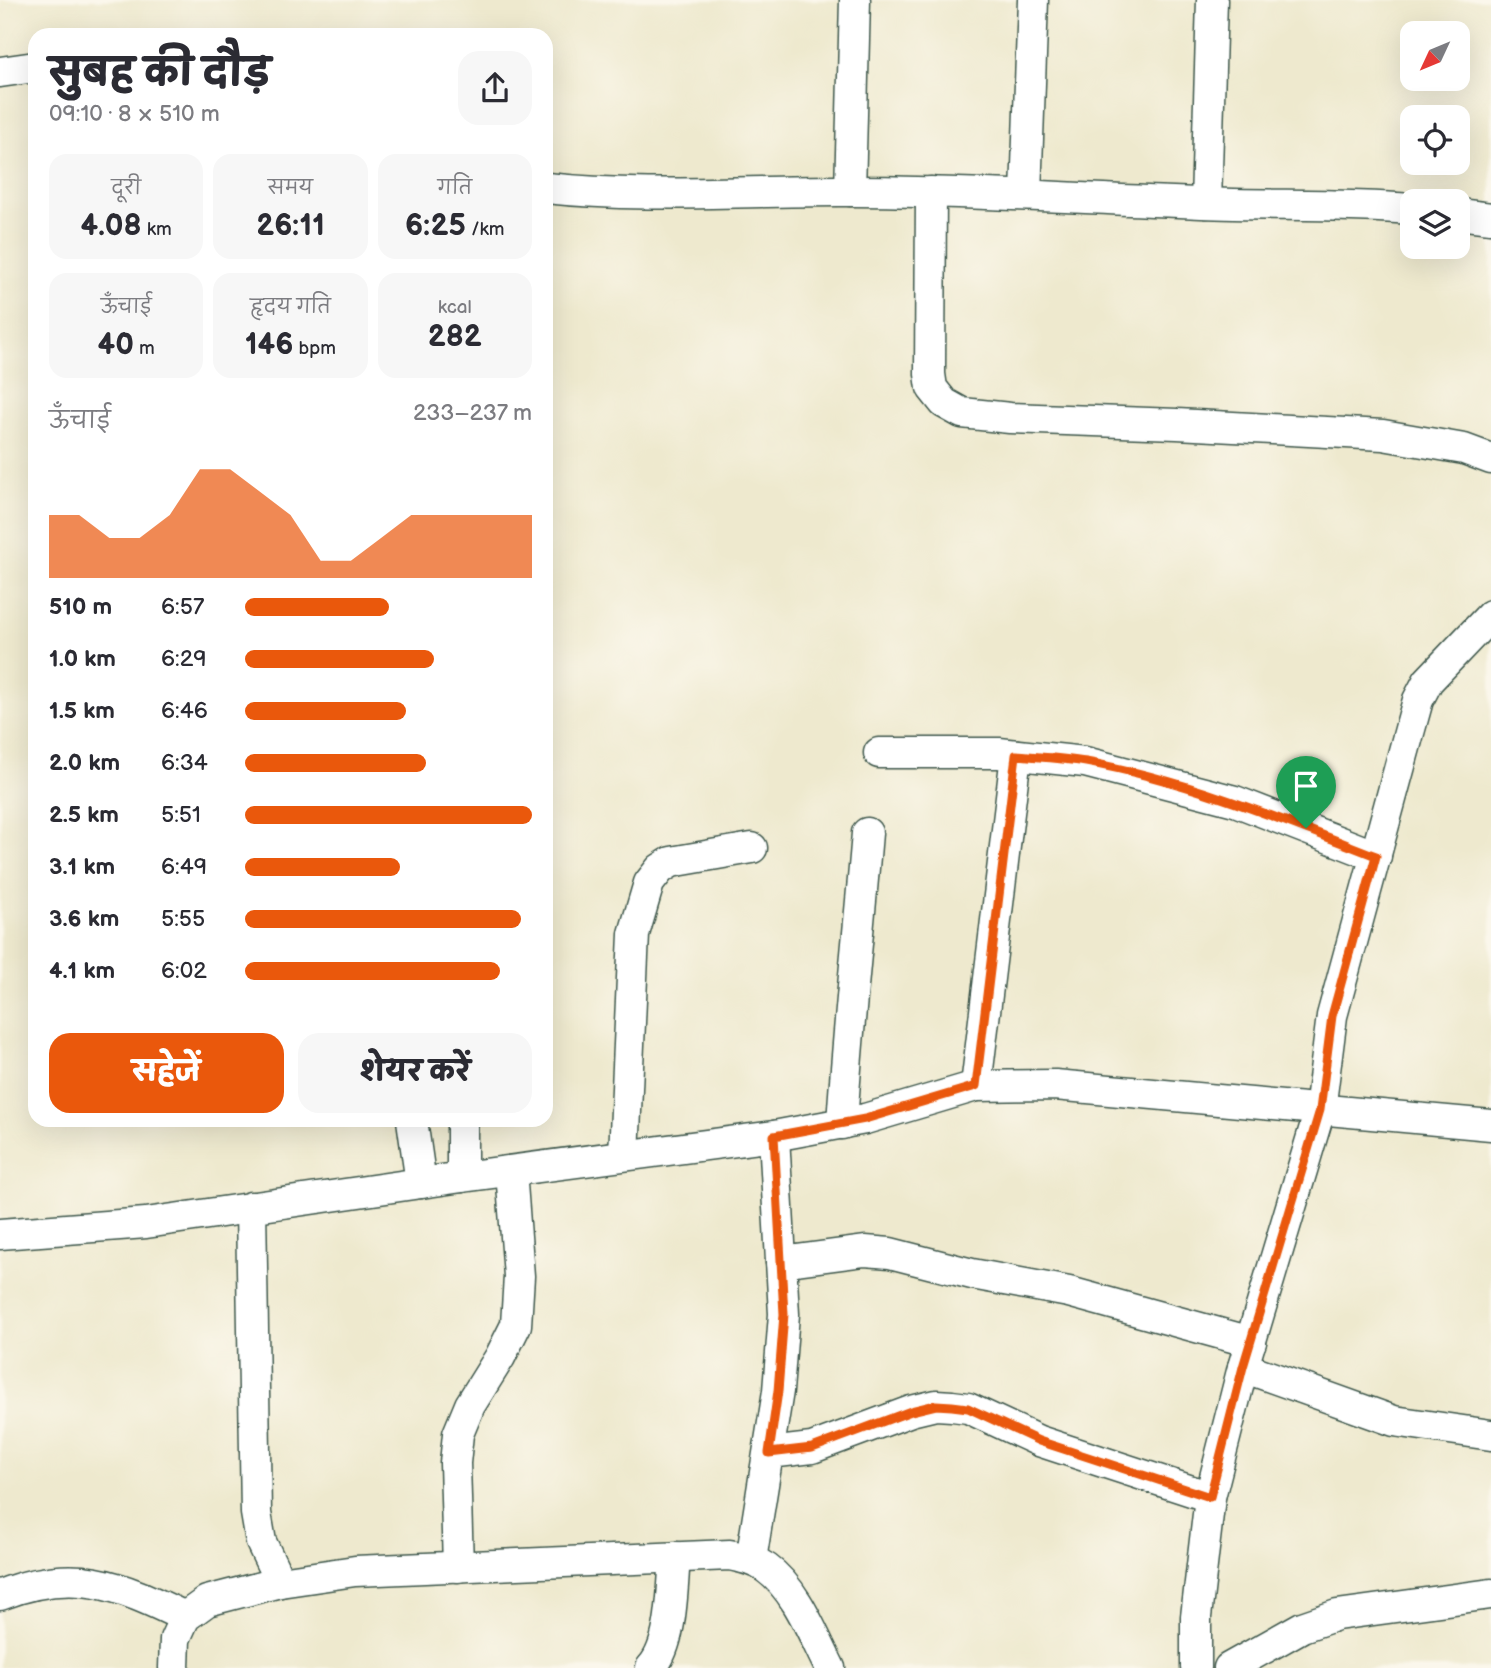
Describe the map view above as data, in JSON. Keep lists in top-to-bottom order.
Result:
{
  "north": "bottom left",
  "page": {
    "heading": ["सुबह की दौड़", "09:10 · 8 × 510 m"],
    "stats": [
      ["दूरी", "4.08 km"],
      ["समय", "26:11"],
      ["गति", "6:25 /km"],
      ["ऊँचाई", "40 m"],
      ["हृदय गति", "146 bpm"],
      ["kcal", "282"]
    ],
    "chart": ["ऊँचाई", "233–237 m"],
    "list": [
      {
        "name": "510 m",
        "note": "6:57"
      },
      {
        "name": "1.0 km",
        "note": "6:29"
      },
      {
        "name": "1.5 km",
        "note": "6:46"
      },
      {
        "name": "2.0 km",
        "note": "6:34"
      },
      {
        "name": "2.5 km",
        "note": "5:51"
      },
      {
        "name": "3.1 km",
        "note": "6:49"
      },
      {
        "name": "3.6 km",
        "note": "5:55"
      },
      {
        "name": "4.1 km",
        "note": "6:02"
      }
    ],
    "buttons": ["सहेजें", "शेयर करें"]
  }
}
